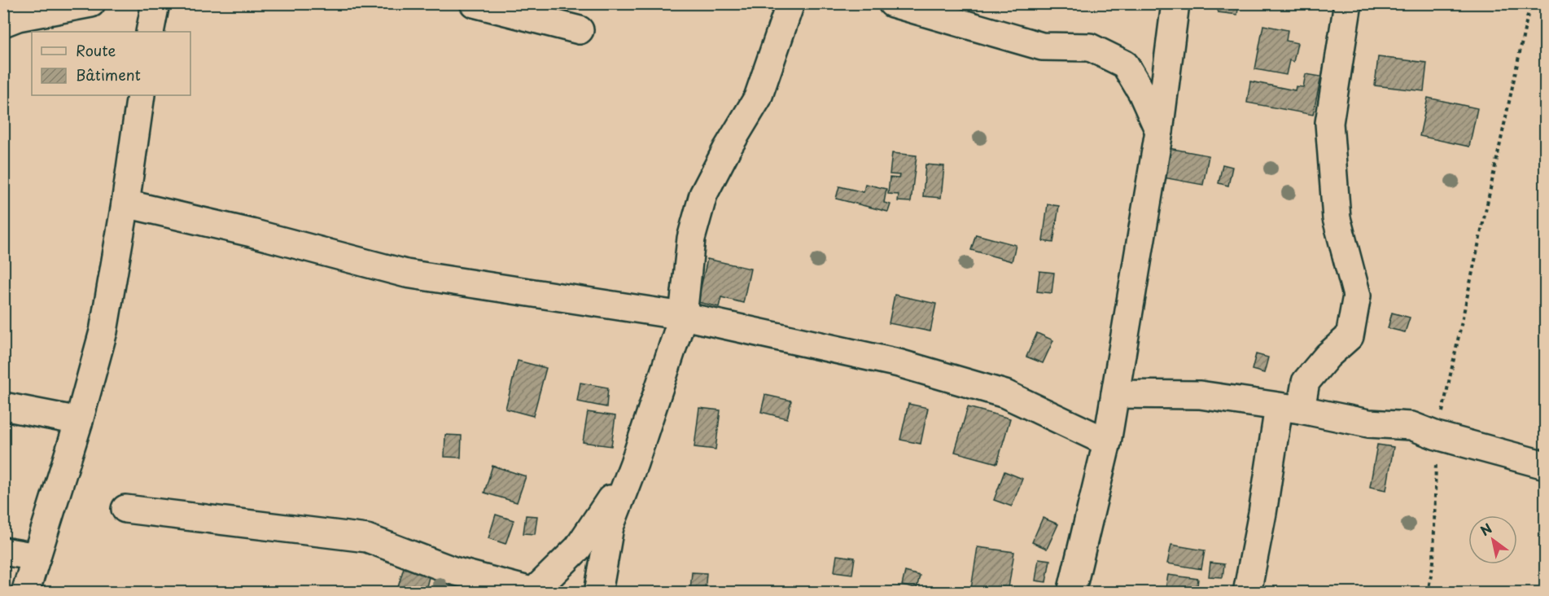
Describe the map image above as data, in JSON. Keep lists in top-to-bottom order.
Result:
{
  "legend": ["Route", "Bâtiment"],
  "north": "top left"
}
